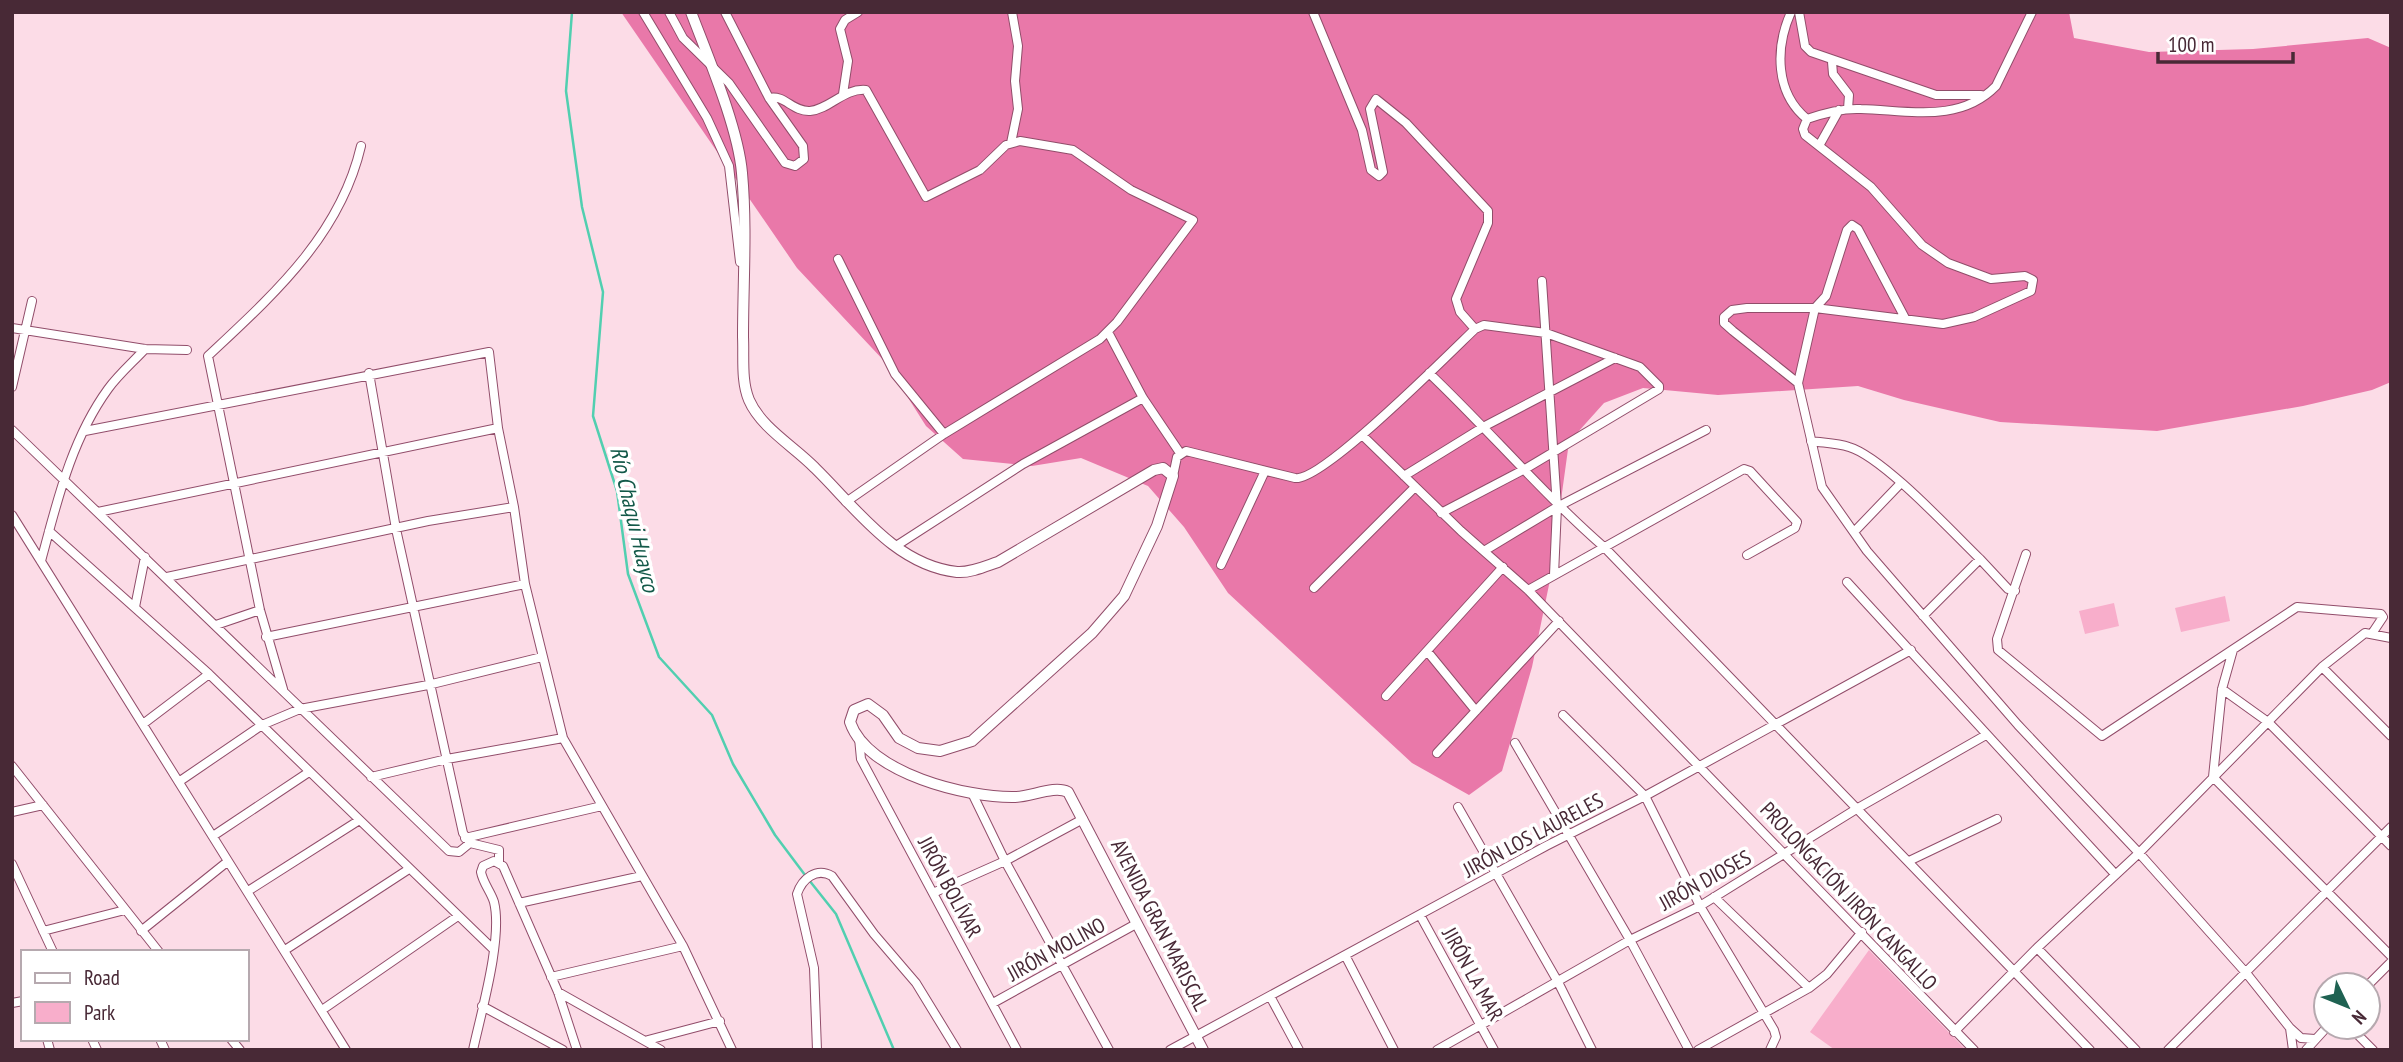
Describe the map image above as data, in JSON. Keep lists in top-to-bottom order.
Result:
{
  "streets": {
    "street": [
      "JIRÓN LOS LAURELES",
      "JIRÓN DIOSES",
      "JIRÓN BOLÍVAR",
      "PROLONGACIÓN JIRÓN CANGALLO",
      "AVENIDA GRAN MARISCAL",
      "JIRÓN MOLINO",
      "JIRÓN LA MAR"
    ]
  },
  "crossings": [
    ["JIRÓN LOS LAURELES", "PROLONGACIÓN JIRÓN CANGALLO"],
    ["JIRÓN LOS LAURELES", "AVENIDA GRAN MARISCAL"],
    ["JIRÓN LOS LAURELES", "JIRÓN LA MAR"],
    ["JIRÓN DIOSES", "PROLONGACIÓN JIRÓN CANGALLO"],
    ["JIRÓN DIOSES", "JIRÓN LA MAR"],
    ["JIRÓN BOLÍVAR", "JIRÓN MOLINO"],
    ["AVENIDA GRAN MARISCAL", "JIRÓN MOLINO"]
  ],
  "water": ["Río Chaqui Huayco"],
  "legend": ["Road", "Park"],
  "scale_bar": "100 m",
  "north": "bottom right"
}
